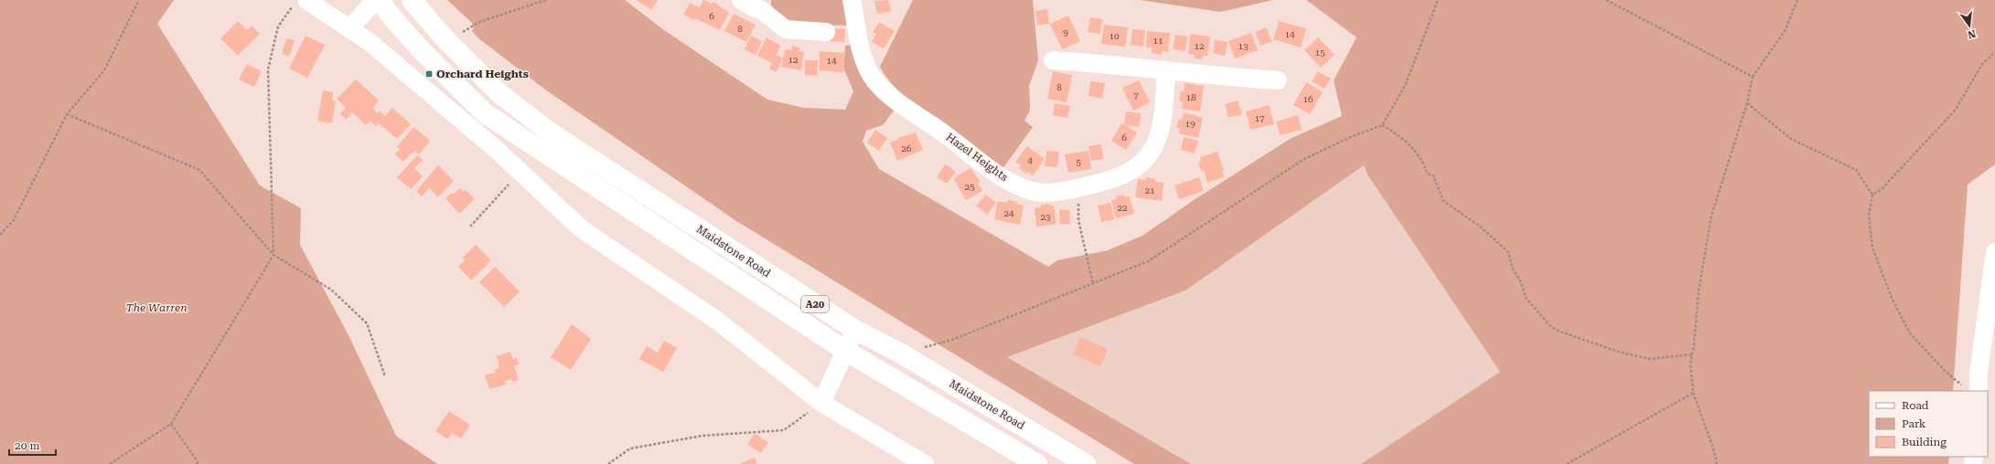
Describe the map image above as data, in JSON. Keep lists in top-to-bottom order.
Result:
{
  "streets": {
    "main road": ["Maidstone Road", "A20"],
    "street": ["Hazel Heights"]
  },
  "parks": ["The Warren"],
  "places": {
    "transit": ["Orchard Heights"]
  },
  "house_numbers": [
    "6",
    "8",
    "9",
    "14",
    "10",
    "11",
    "12",
    "13",
    "15",
    "12",
    "14",
    "8",
    "7",
    "18",
    "16",
    "17",
    "19",
    "6",
    "26",
    "4",
    "5",
    "25",
    "21",
    "22",
    "24",
    "23"
  ],
  "legend": ["Road", "Park", "Building"],
  "scale_bar": "20 m",
  "north": "bottom"
}
